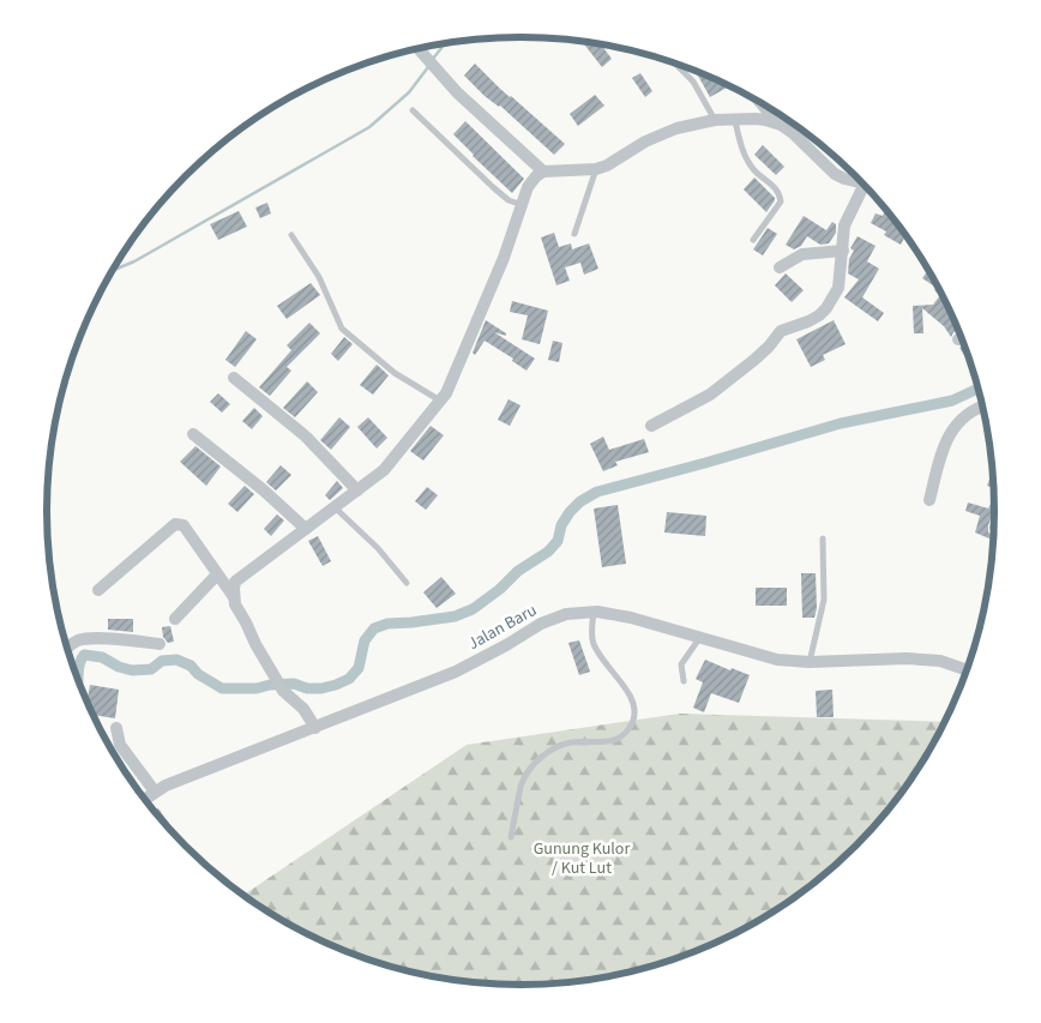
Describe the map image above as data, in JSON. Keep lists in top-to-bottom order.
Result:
{
  "streets": {
    "street": ["Jalan Baru"]
  },
  "parks": ["Gunung Kulor / Kut Lut"]
}
